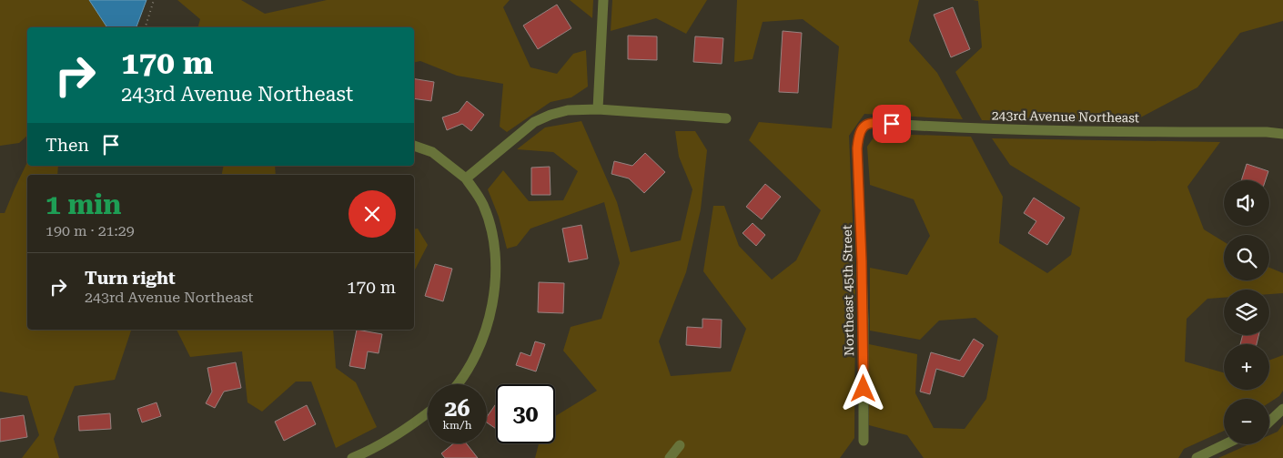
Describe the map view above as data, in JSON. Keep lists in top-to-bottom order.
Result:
{
  "streets": {
    "street": ["243rd Avenue Northeast", "Northeast 45th Street"]
  },
  "crossings": [
    ["243rd Avenue Northeast", "Northeast 45th Street"]
  ],
  "page": {
    "turn": ["170 m", "243rd Avenue Northeast"],
    "then": "Then",
    "heading": ["1 min", "190 m · 21:29"],
    "map_buttons": ["+", "−"],
    "list": [
      {
        "name": "Turn right",
        "note": "243rd Avenue Northeast",
        "value": "170 m"
      }
    ],
    "speed": "26 km/h",
    "limit": "30"
  }
}
